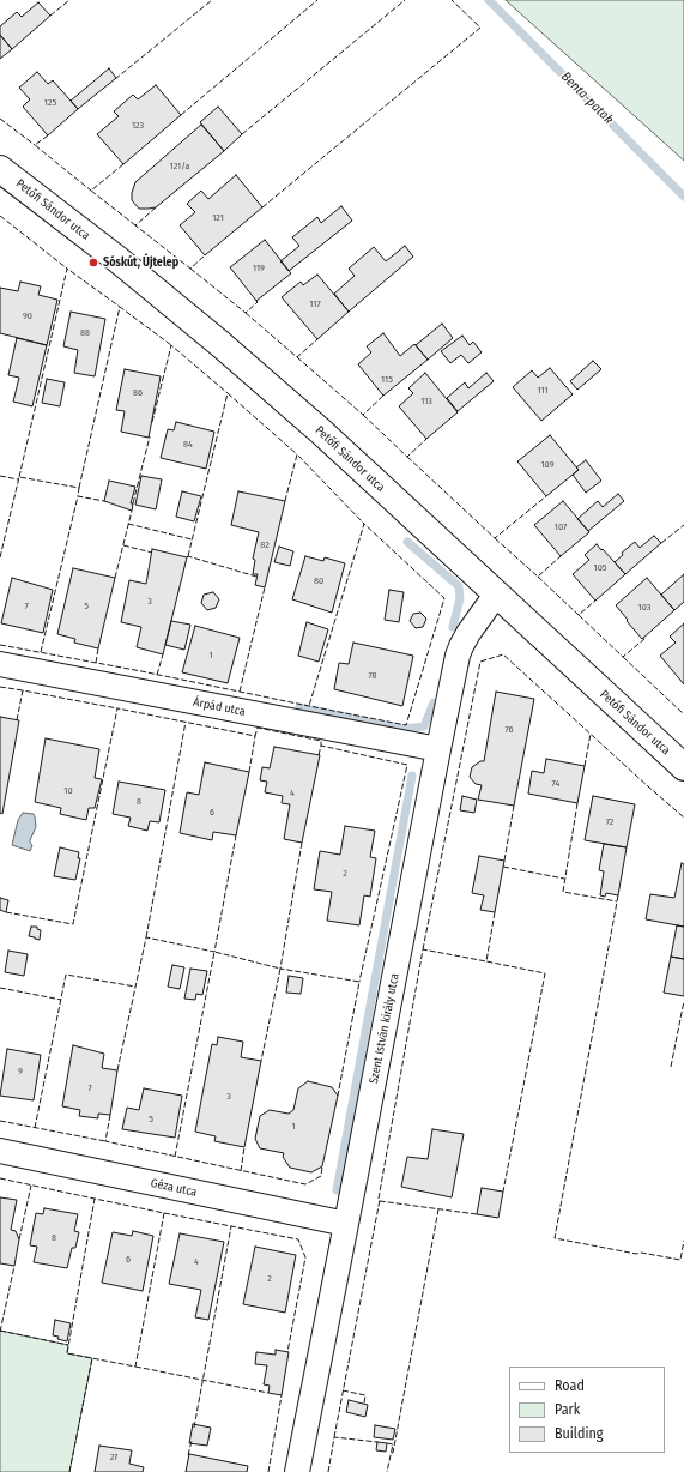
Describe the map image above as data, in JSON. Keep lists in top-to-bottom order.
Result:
{
  "streets": {
    "main road": ["Petőfi Sándor utca"],
    "street": ["Árpád utca", "Szent István király utca", "Géza utca"]
  },
  "crossings": [
    ["Petőfi Sándor utca", "Szent István király utca"],
    ["Árpád utca", "Szent István király utca"],
    ["Szent István király utca", "Géza utca"]
  ],
  "water": ["Benta-patak"],
  "places": ["Sóskút, Újtelep"],
  "house_numbers": [
    "125",
    "123",
    "121/a",
    "121",
    "119",
    "117",
    "90",
    "88",
    "115",
    "111",
    "86",
    "113",
    "84",
    "109",
    "107",
    "82",
    "105",
    "80",
    "3",
    "7",
    "5",
    "103",
    "1",
    "78",
    "76",
    "74",
    "10",
    "4",
    "8",
    "6",
    "72",
    "2",
    "9",
    "7",
    "3",
    "5",
    "1",
    "8",
    "6",
    "4",
    "2",
    "27"
  ],
  "legend": ["Road", "Park", "Building"]
}
